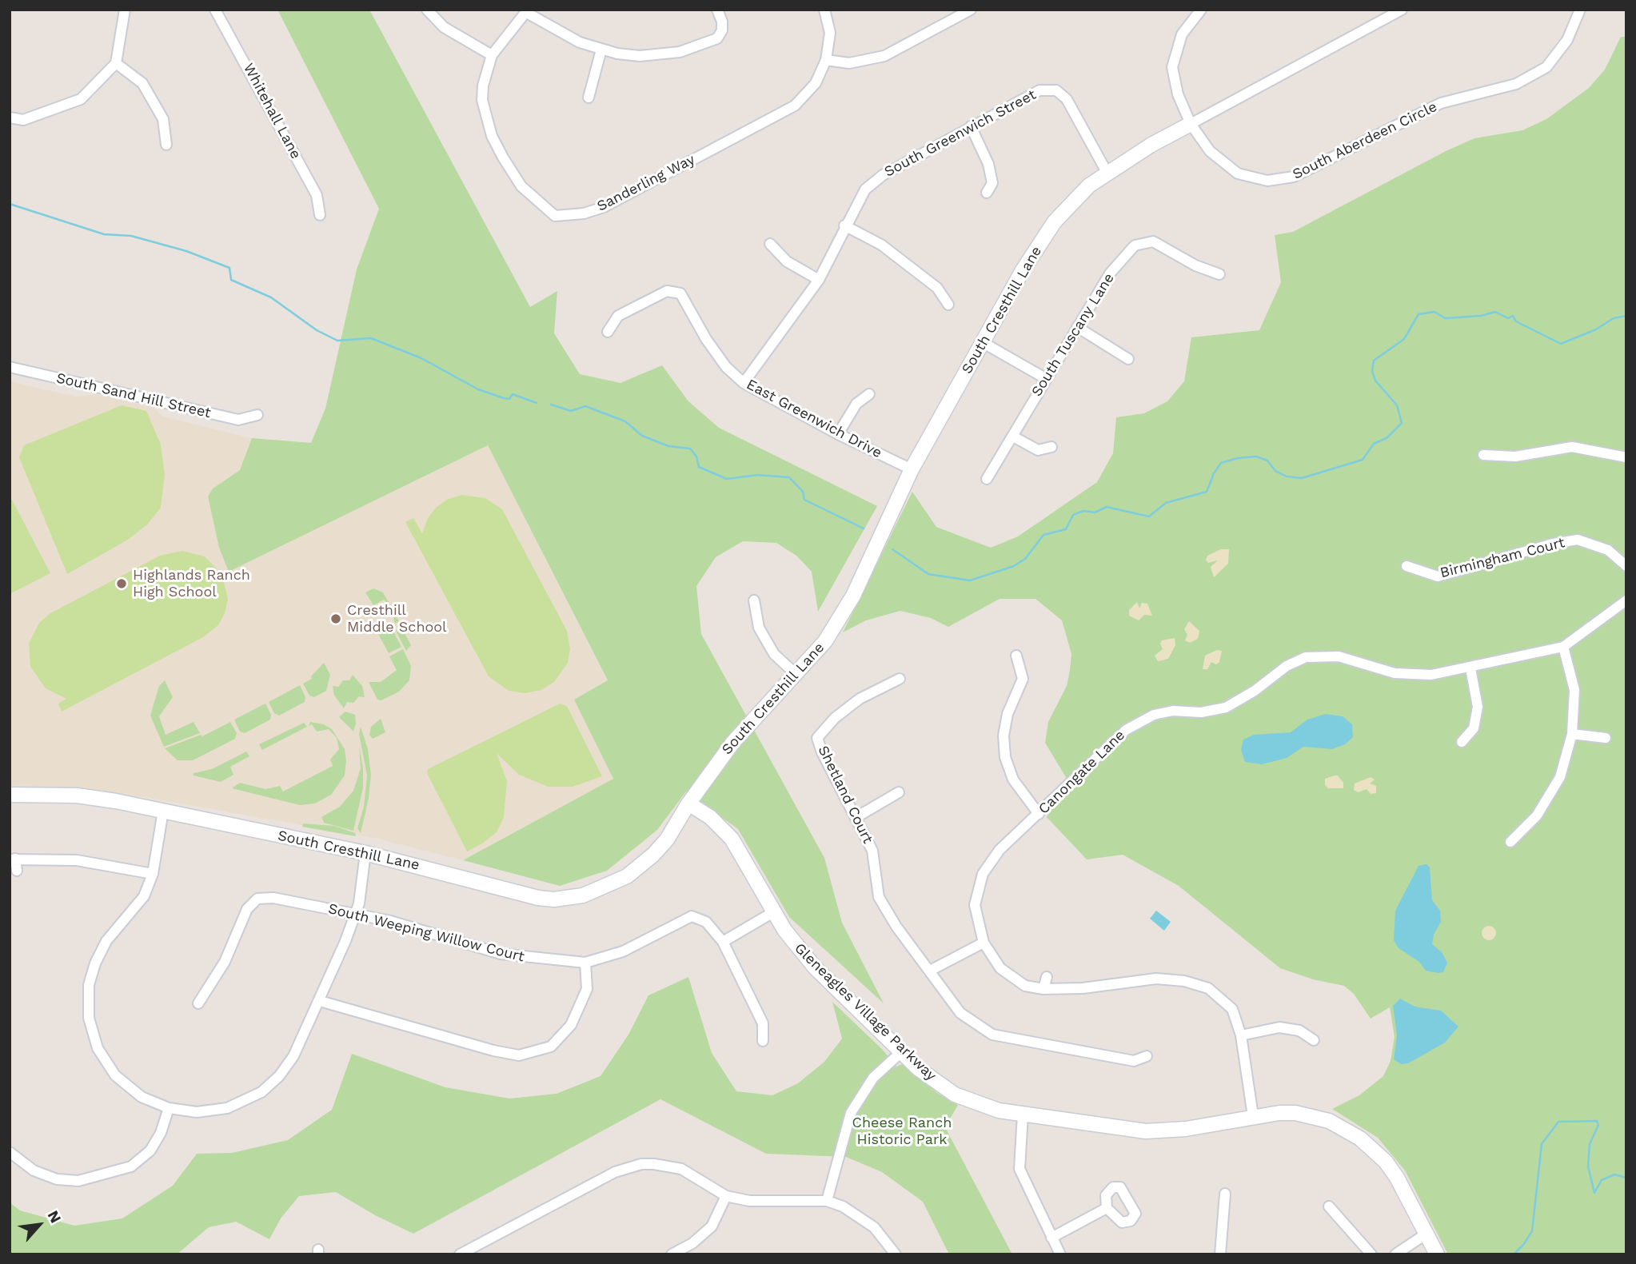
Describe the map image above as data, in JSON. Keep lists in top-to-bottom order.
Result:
{
  "streets": {
    "street": [
      "Whitehall Lane",
      "South Greenwich Street",
      "South Aberdeen Circle",
      "Sanderling Way",
      "South Cresthill Lane",
      "South Tuscany Lane",
      "South Sand Hill Street",
      "East Greenwich Drive",
      "Birmingham Court",
      "Canongate Lane",
      "Shetland Court",
      "South Weeping Willow Court",
      "Gleneagles Village Parkway"
    ]
  },
  "crossings": [
    ["South Greenwich Street", "South Cresthill Lane"],
    ["South Greenwich Street", "East Greenwich Drive"],
    ["South Aberdeen Circle", "South Cresthill Lane"],
    ["South Cresthill Lane", "East Greenwich Drive"],
    ["South Cresthill Lane", "Gleneagles Village Parkway"],
    ["Canongate Lane", "Gleneagles Village Parkway"]
  ],
  "parks": ["Cheese Ranch Historic Park"],
  "places": ["Highlands Ranch High School", "Cresthill Middle School"],
  "north": "top right"
}
